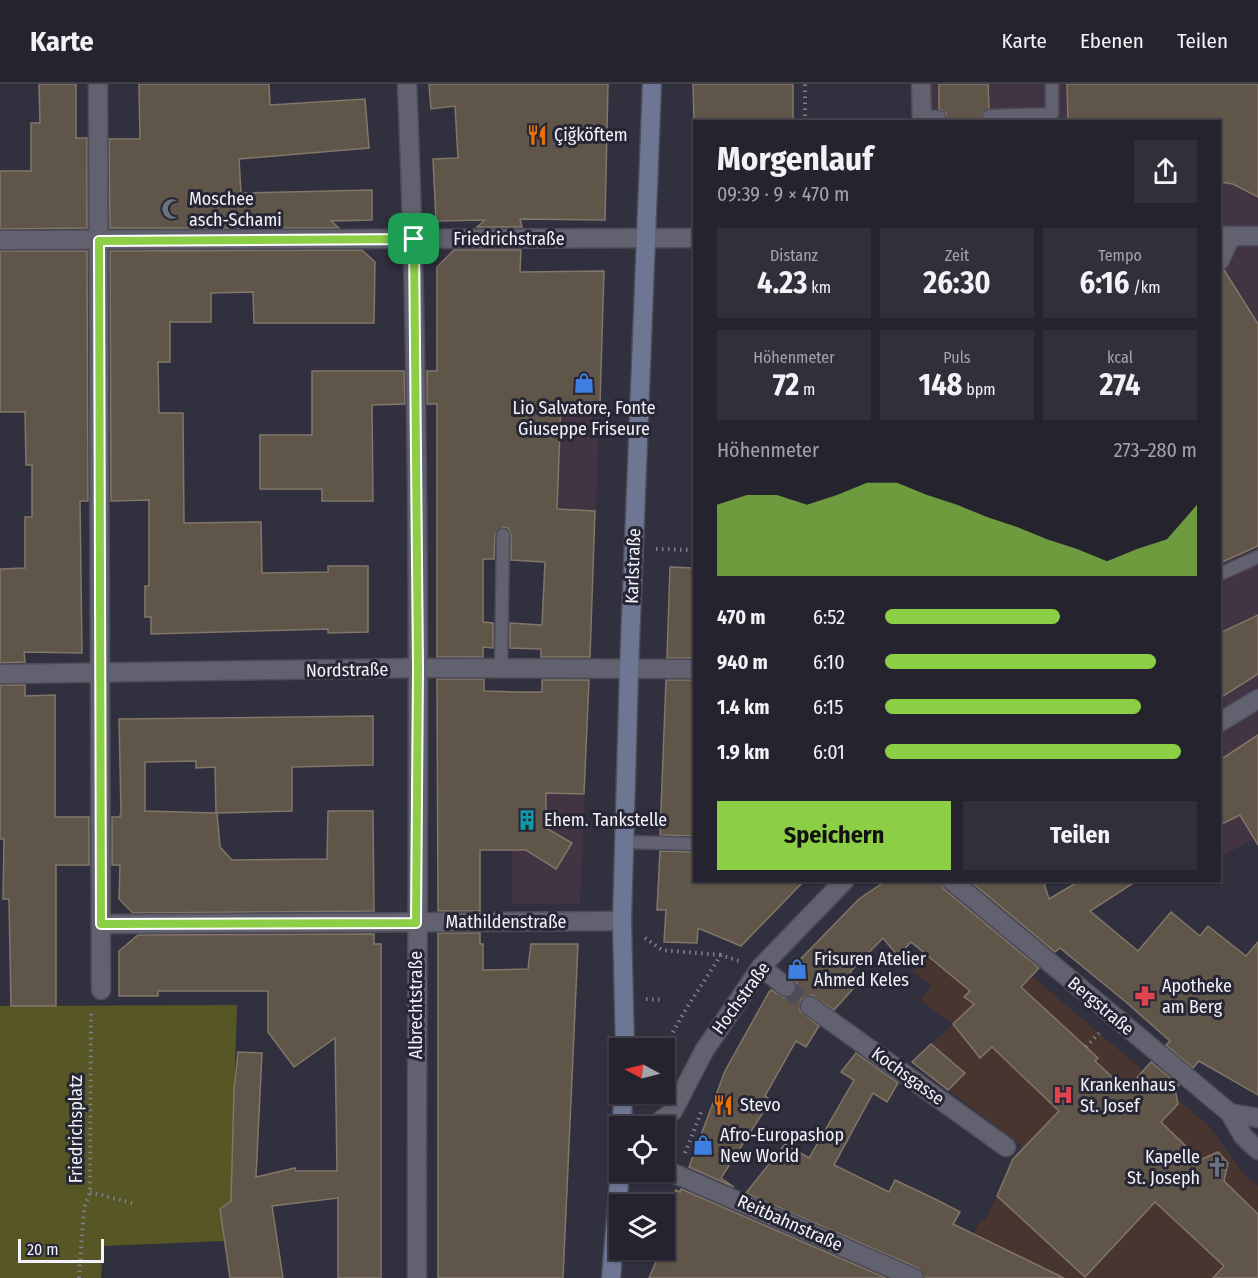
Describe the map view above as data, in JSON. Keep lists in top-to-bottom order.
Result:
{
  "streets": {
    "main road": ["Karlstraße"],
    "street": [
      "Friedrichstraße",
      "Nordstraße",
      "Mathildenstraße",
      "Hochstraße",
      "Albrechtstraße",
      "Bergstraße",
      "Kochsgasse",
      "Reitbahnstraße"
    ],
    "path": ["Friedrichsplatz"]
  },
  "crossings": [
    ["Friedrichstraße", "Karlstraße"],
    ["Friedrichstraße", "Albrechtstraße"],
    ["Karlstraße", "Nordstraße"],
    ["Karlstraße", "Mathildenstraße"],
    ["Nordstraße", "Albrechtstraße"],
    ["Mathildenstraße", "Albrechtstraße"]
  ],
  "places": {
    "restaurant": ["Çiğköftem", "Stevo"],
    "mosque": ["Moschee asch-Schami"],
    "shop": ["Lio Salvatore, Fonte Giuseppe Friseure", "Frisuren Atelier Ahmed Keles", "Afro-Europashop New World"],
    "building": ["Ehem. Tankstelle"],
    "pharmacy": ["Apotheke am Berg"],
    "hospital": ["Krankenhaus St. Josef"],
    "church": ["Kapelle St. Joseph"]
  },
  "scale_bar": "20 m",
  "north": "left",
  "page": {
    "header": "Karte",
    "nav": ["Karte", "Ebenen", "Teilen"],
    "heading": ["Morgenlauf", "09:39 · 9 × 470 m"],
    "stats": [
      ["Distanz", "4.23 km"],
      ["Zeit", "26:30"],
      ["Tempo", "6:16 /km"],
      ["Höhenmeter", "72 m"],
      ["Puls", "148 bpm"],
      ["kcal", "274"]
    ],
    "chart": ["Höhenmeter", "273–280 m"],
    "list": [
      {
        "name": "470 m",
        "note": "6:52"
      },
      {
        "name": "940 m",
        "note": "6:10"
      },
      {
        "name": "1.4 km",
        "note": "6:15"
      },
      {
        "name": "1.9 km",
        "note": "6:01"
      }
    ],
    "buttons": ["Speichern", "Teilen"],
    "scale": "20 m"
  }
}
